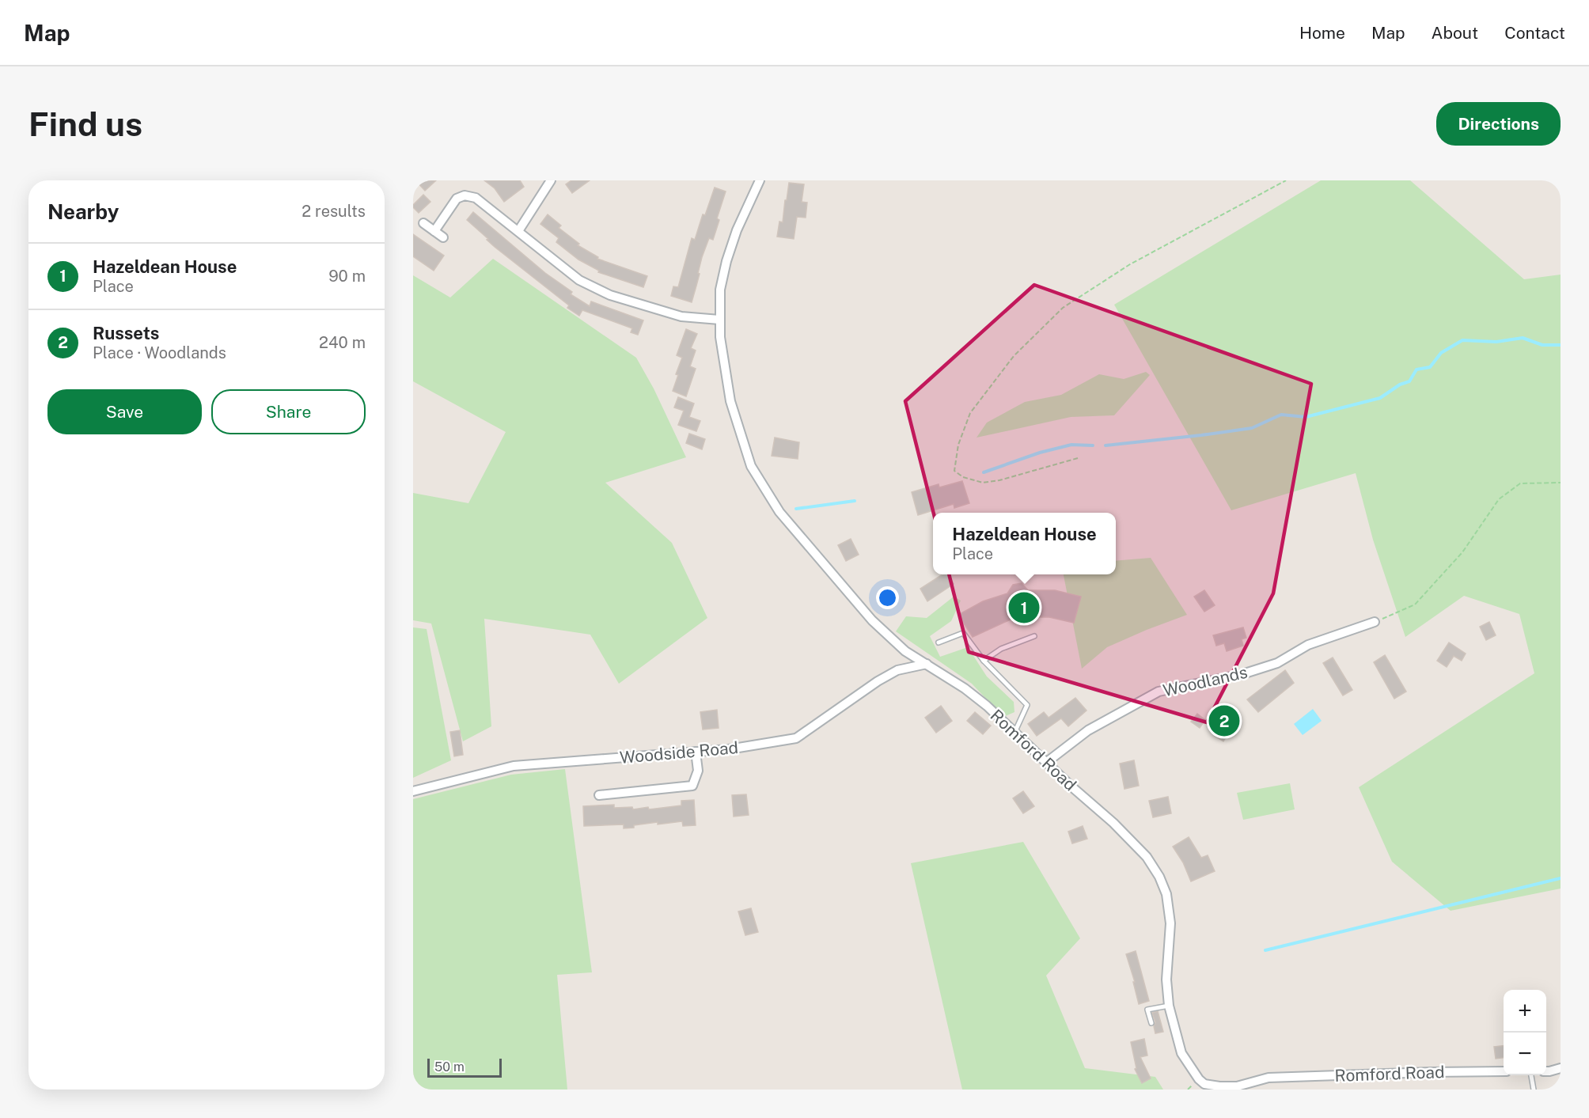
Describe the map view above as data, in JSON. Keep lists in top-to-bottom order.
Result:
{
  "streets": {
    "street": ["Woodlands", "Romford Road", "Woodside Road"]
  },
  "crossings": [
    ["Woodlands", "Romford Road"],
    ["Romford Road", "Woodside Road"]
  ],
  "scale_bar": "50 m",
  "page": {
    "header": "Map",
    "nav": [
      "Home",
      "Map",
      "About",
      "Contact"
    ],
    "buttons": [
      "Directions",
      ["Save", "Share"]
    ],
    "title": "Find us",
    "heading": ["Nearby", "2 results"],
    "list": [
      {
        "mark": "1",
        "name": "Hazeldean House",
        "note": "Place",
        "value": "90 m"
      },
      {
        "mark": "2",
        "name": "Russets",
        "note": "Place · Woodlands",
        "value": "240 m"
      }
    ],
    "popup": ["Hazeldean House", "Place"],
    "pins": ["1", "2"],
    "map_buttons": ["+", "−"],
    "scale": "50 m"
  }
}
